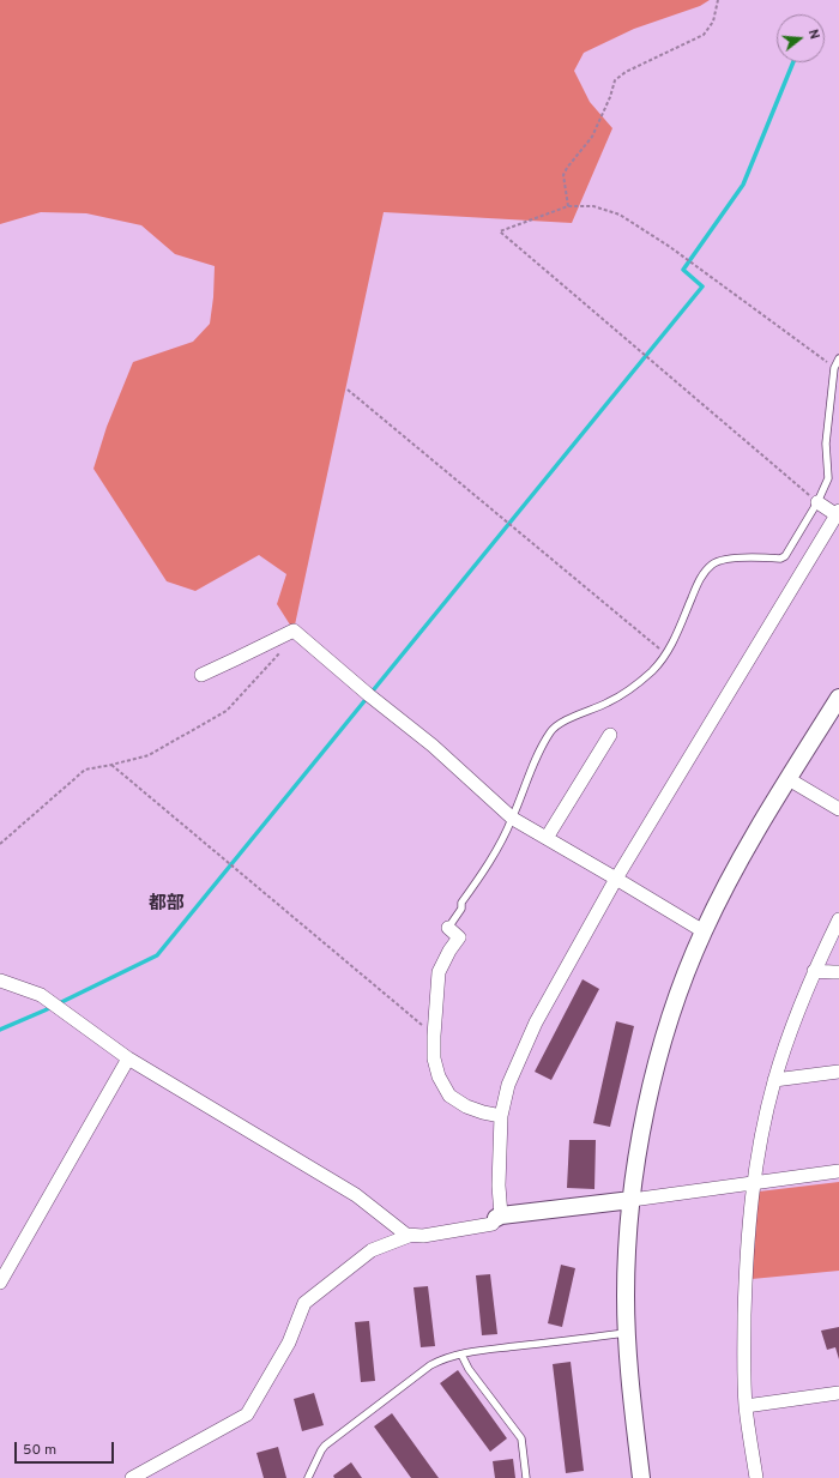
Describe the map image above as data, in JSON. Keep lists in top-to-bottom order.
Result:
{
  "districts": ["都部"],
  "scale_bar": "50 m",
  "north": "right"
}
